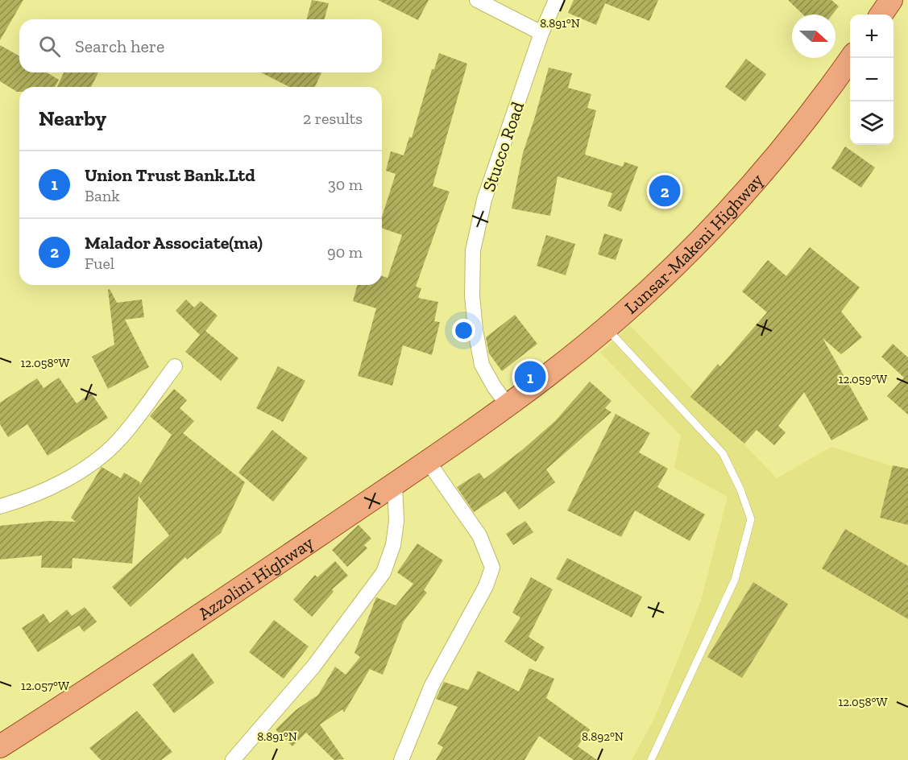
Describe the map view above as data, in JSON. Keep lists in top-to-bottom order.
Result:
{
  "streets": {
    "main road": ["Lunsar-Makeni Highway", "Azzolini Highway"],
    "street": ["Stucco Road"]
  },
  "crossings": [
    ["Stucco Road", "Lunsar-Makeni Highway"],
    ["Stucco Road", "Azzolini Highway"],
    ["Lunsar-Makeni Highway", "Azzolini Highway"]
  ],
  "north": "right",
  "page": {
    "map_buttons": ["+", "−"],
    "search": "Search here",
    "heading": ["Nearby", "2 results"],
    "list": [
      {
        "mark": "1",
        "name": "Union Trust Bank.Ltd",
        "note": "Bank",
        "value": "30 m"
      },
      {
        "mark": "2",
        "name": "Malador Associate(ma)",
        "note": "Fuel",
        "value": "90 m"
      }
    ],
    "pins": ["2", "1"]
  },
  "coordinates": [
    "8.891°N",
    "12.058°W",
    "12.059°W",
    "12.057°W",
    "8.892°N"
  ]
}
